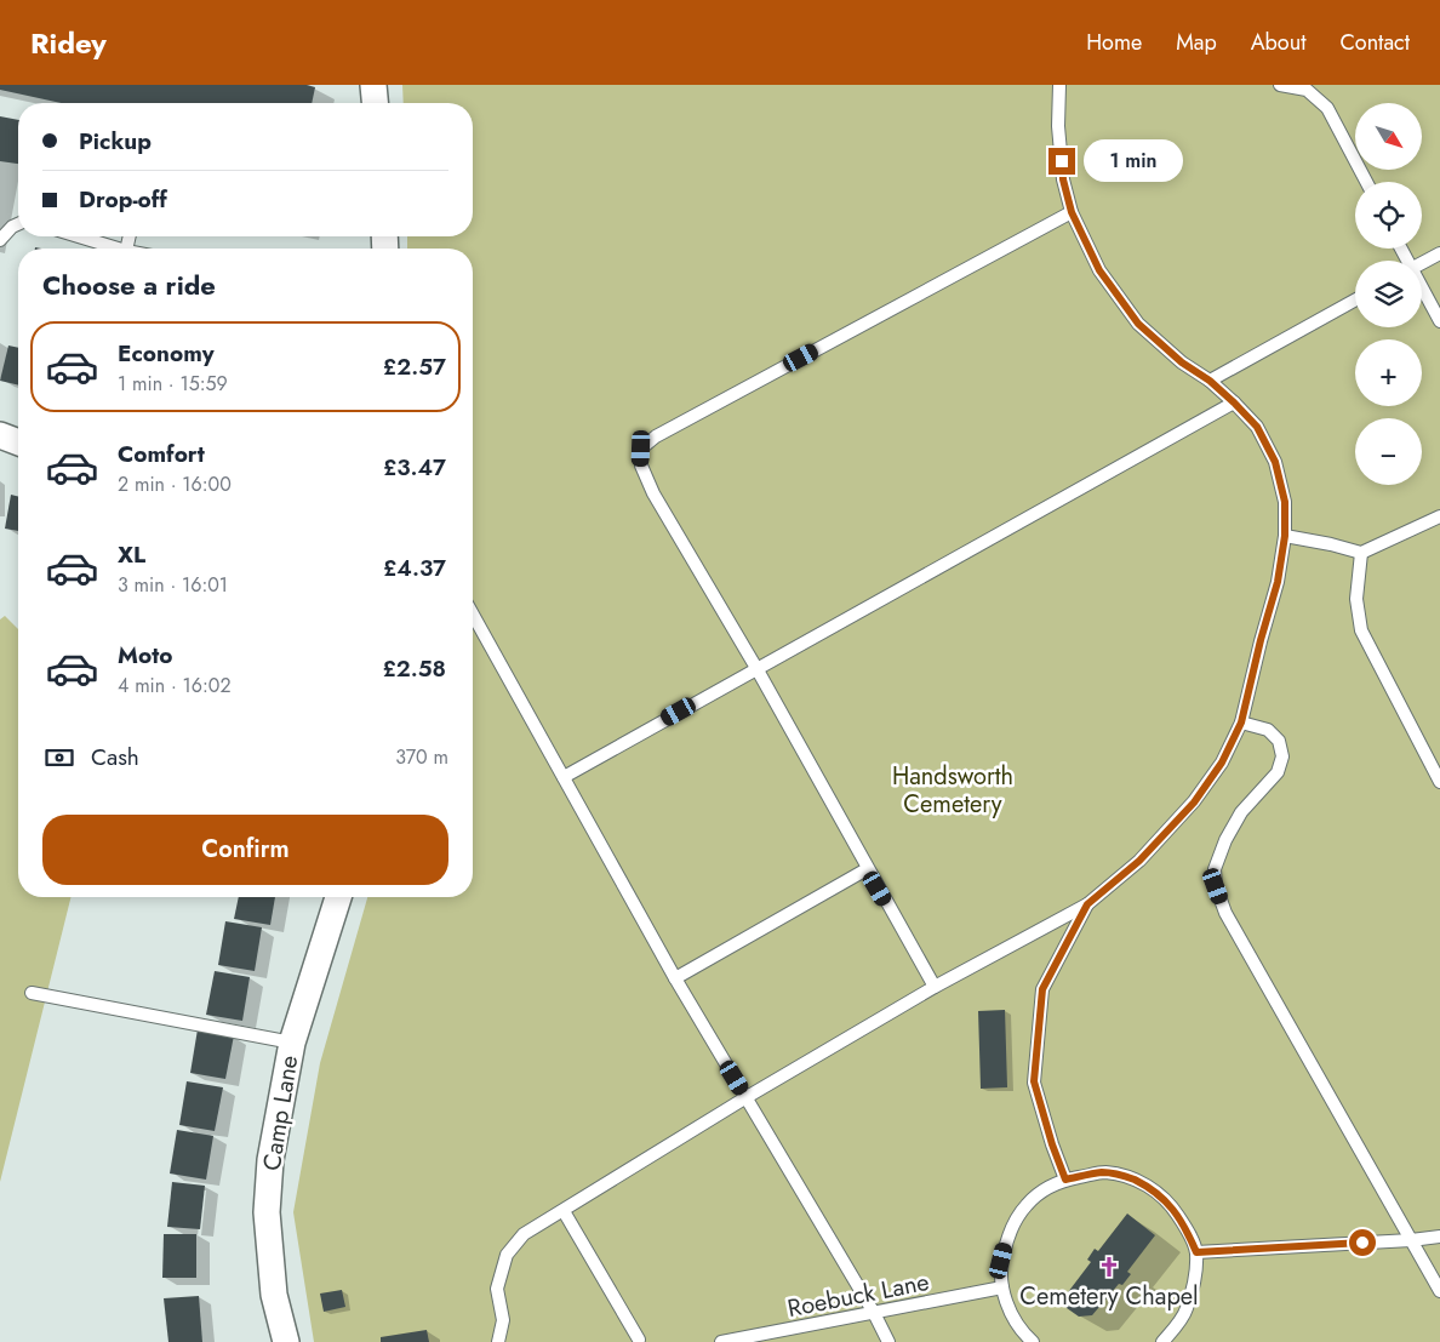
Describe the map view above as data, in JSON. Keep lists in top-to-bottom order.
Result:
{
  "streets": {
    "street": ["Camp Lane"],
    "lane": ["Roebuck Lane"]
  },
  "parks": ["Handsworth Cemetery"],
  "places": {
    "church": ["Cemetery Chapel"]
  },
  "north": "bottom right",
  "page": {
    "header": "Ridey",
    "nav": [
      "Home",
      "Map",
      "About",
      "Contact"
    ],
    "map_buttons": ["+", "−"],
    "banner": ["Pickup", "Drop-off"],
    "bubble": "1 min",
    "heading": "Choose a ride",
    "list": [
      {
        "name": "Economy",
        "note": "1 min · 15:59",
        "value": "£2.57"
      },
      {
        "name": "Comfort",
        "note": "2 min · 16:00",
        "value": "£3.47"
      },
      {
        "name": "XL",
        "note": "3 min · 16:01",
        "value": "£4.37"
      },
      {
        "name": "Moto",
        "note": "4 min · 16:02",
        "value": "£2.58"
      }
    ],
    "pay": ["Cash", "370 m"],
    "buttons": "Confirm"
  }
}
